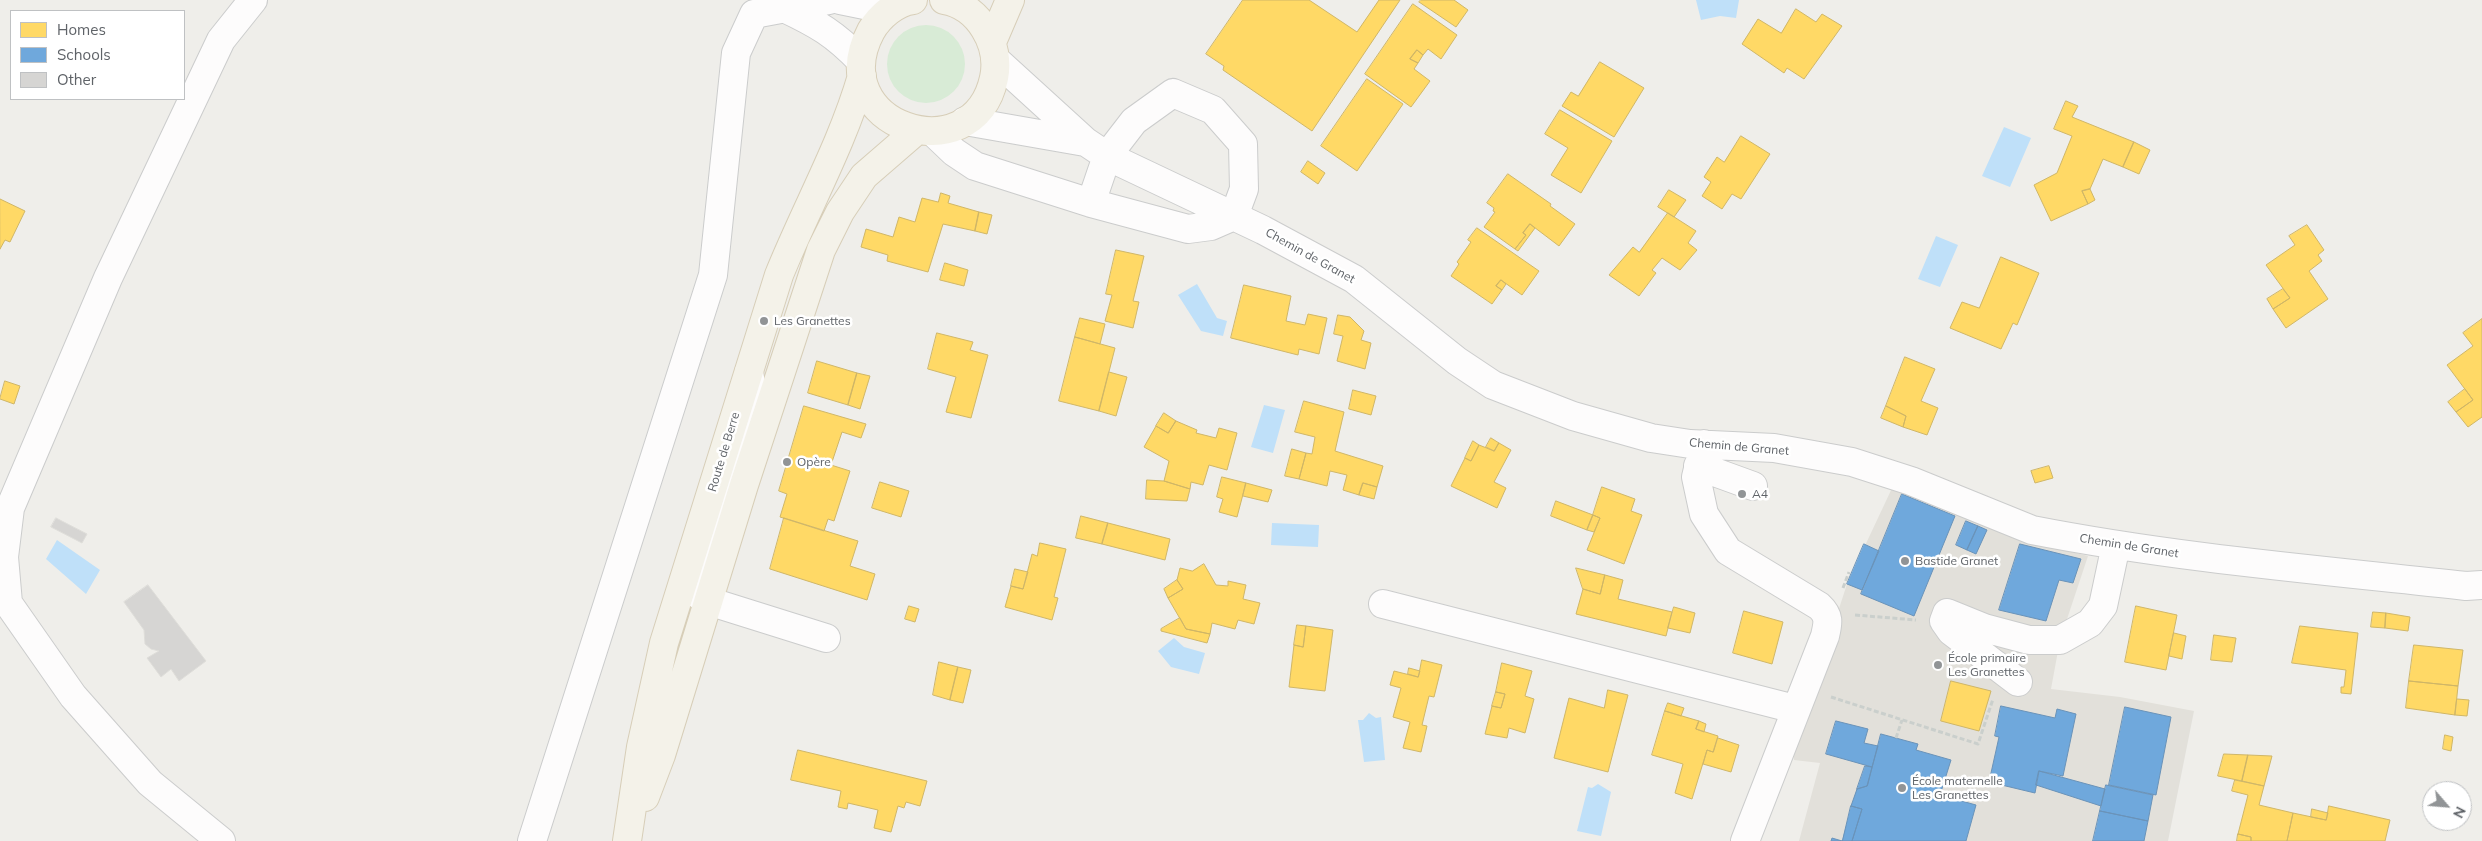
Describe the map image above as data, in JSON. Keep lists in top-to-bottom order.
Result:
{
  "streets": {
    "main road": ["Route de Berre"],
    "street": ["Chemin de Granet"]
  },
  "places": [
    "Les Granettes",
    "Opère",
    "A4",
    "Bastide Granet",
    "École primaire Les Granettes",
    "École maternelle Les Granettes"
  ],
  "legend": ["Homes", "Schools", "Other"],
  "north": "bottom right"
}
